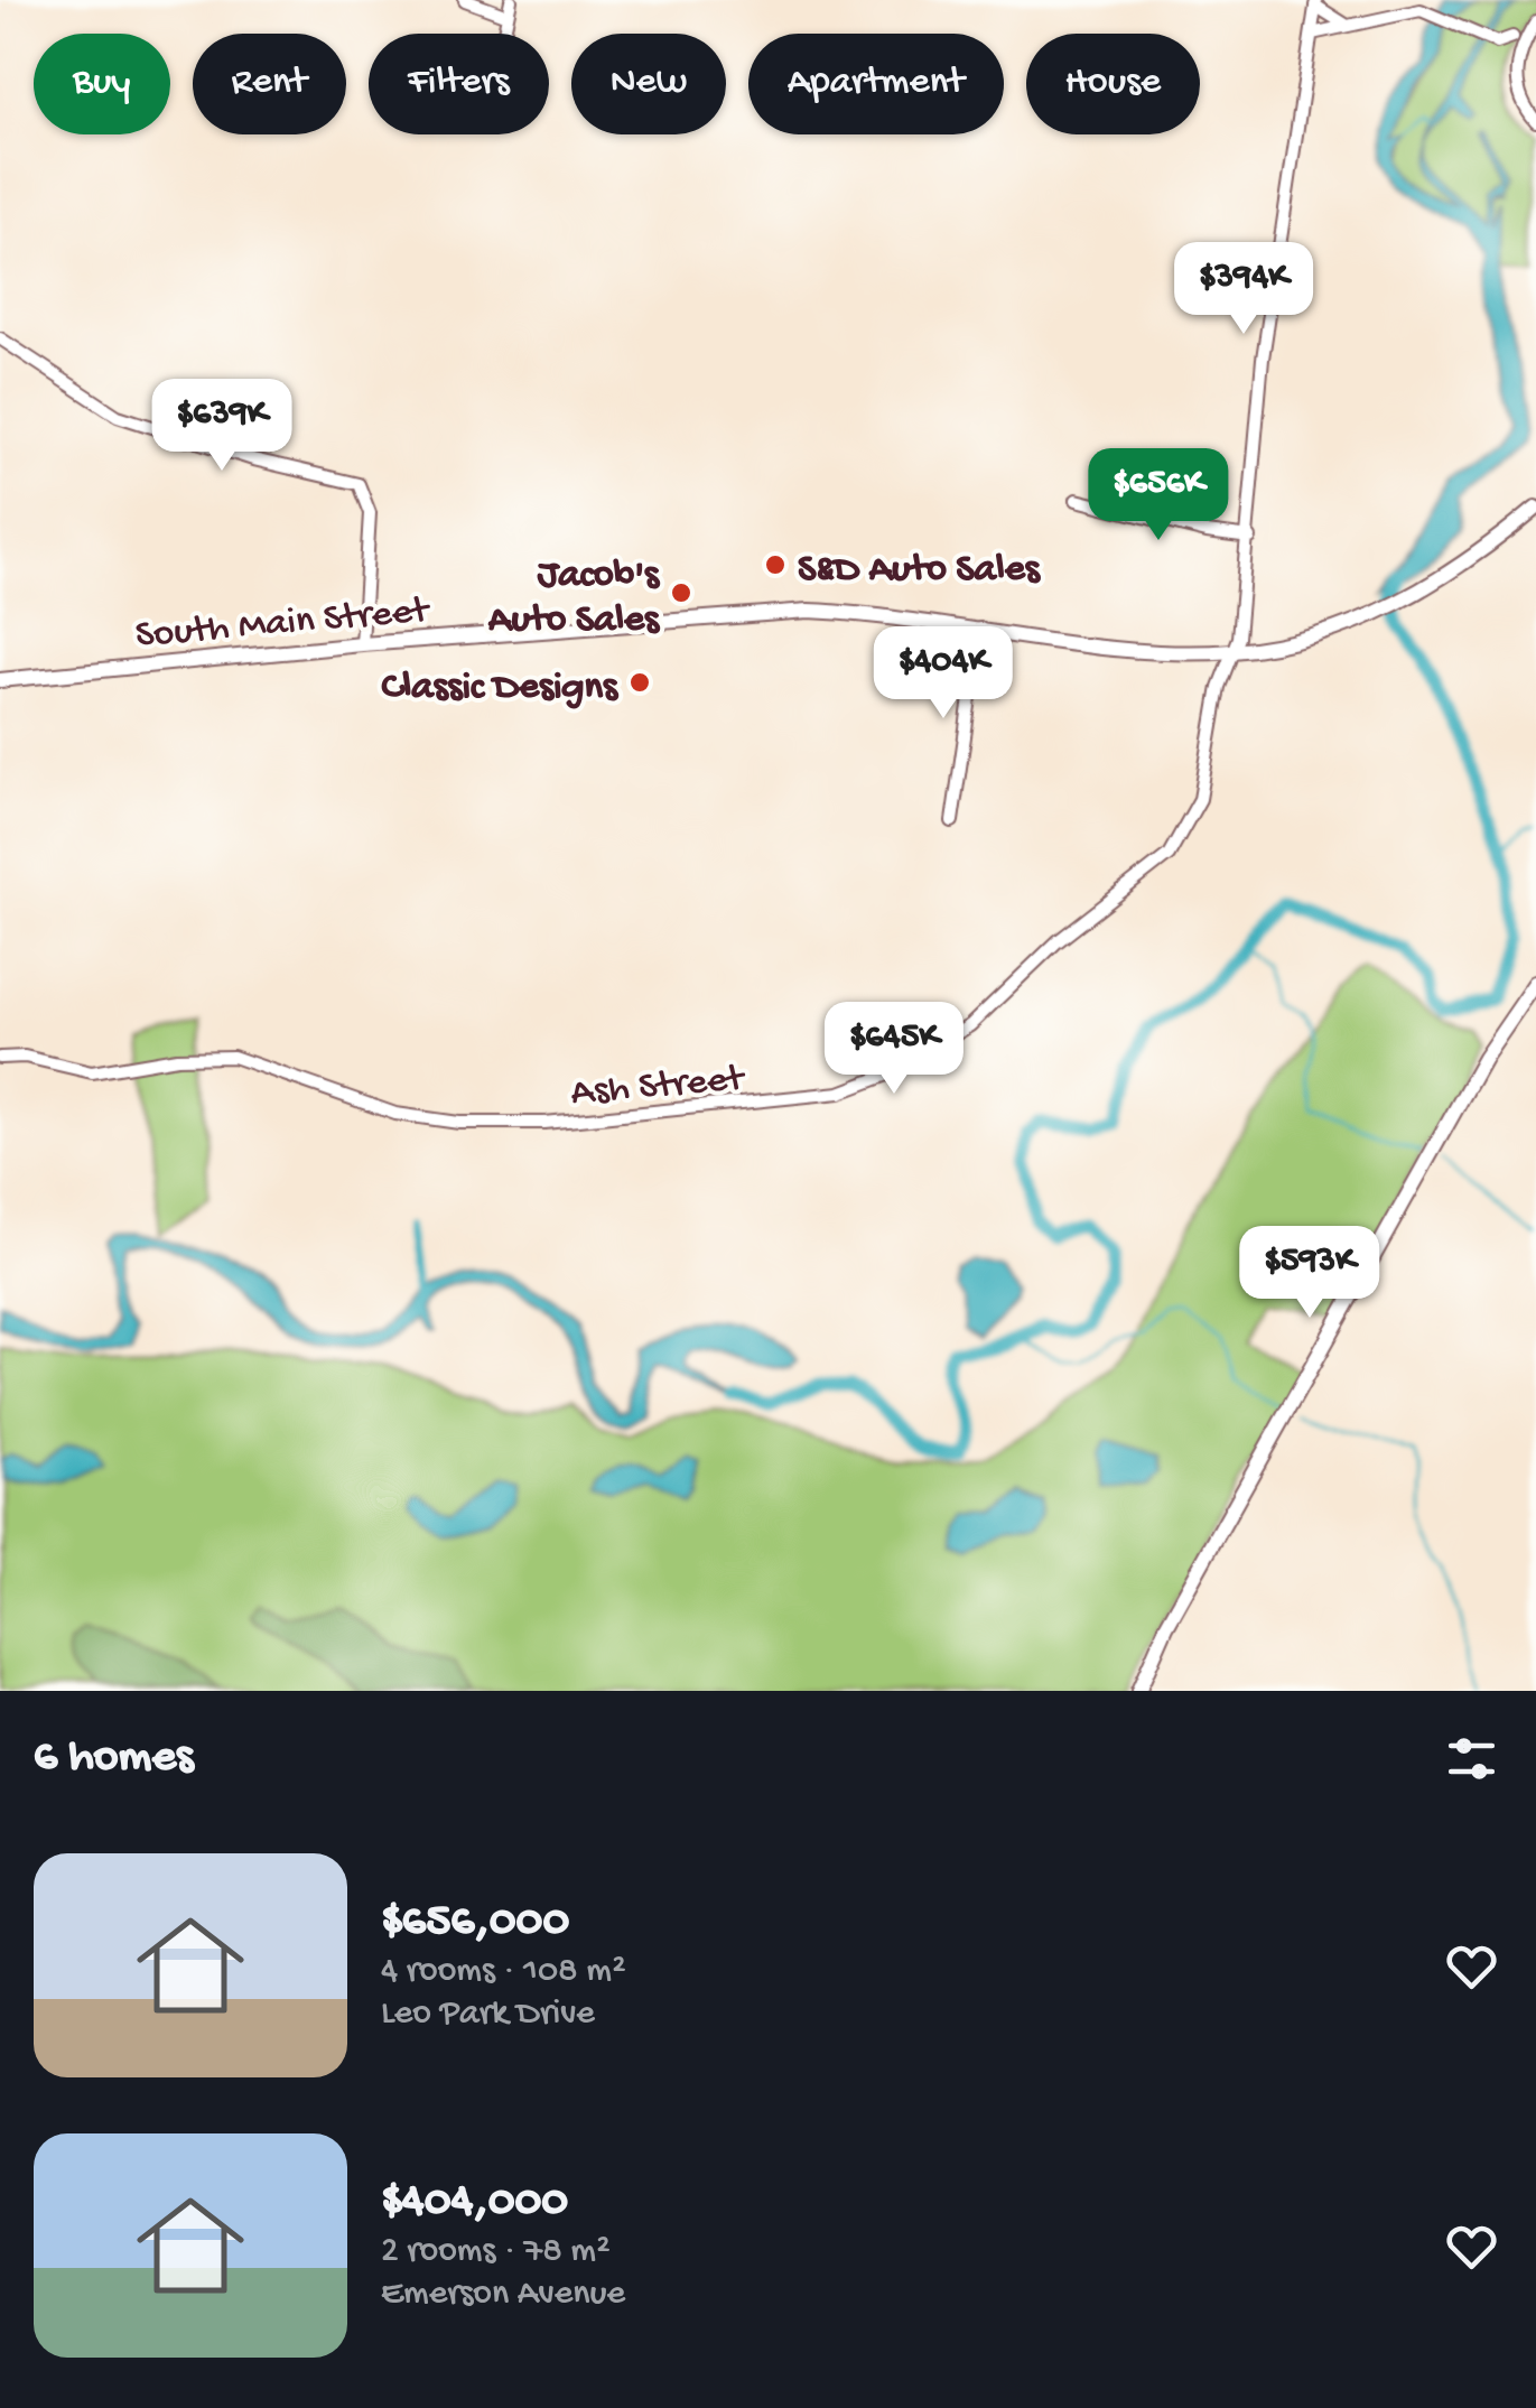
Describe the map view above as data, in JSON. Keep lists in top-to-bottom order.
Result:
{
  "streets": {
    "main road": ["South Main Street"],
    "street": ["Ash Street"]
  },
  "crossings": [
    ["South Main Street", "Ash Street"]
  ],
  "places": ["S&D Auto Sales", "Jacob's Auto Sales", "Classic Designs"],
  "page": {
    "chip": [
      "Buy",
      "Rent",
      "Filters",
      "New",
      "Apartment",
      "House"
    ],
    "price": [
      "$394K",
      "$639K",
      "$656K",
      "$404K",
      "$645K",
      "$593K"
    ],
    "heading": "6 homes",
    "list": [
      {
        "name": "$656,000",
        "note": "4 rooms · 108 m² · Leo Park Drive"
      },
      {
        "name": "$404,000",
        "note": "2 rooms · 78 m² · Emerson Avenue"
      }
    ]
  }
}
